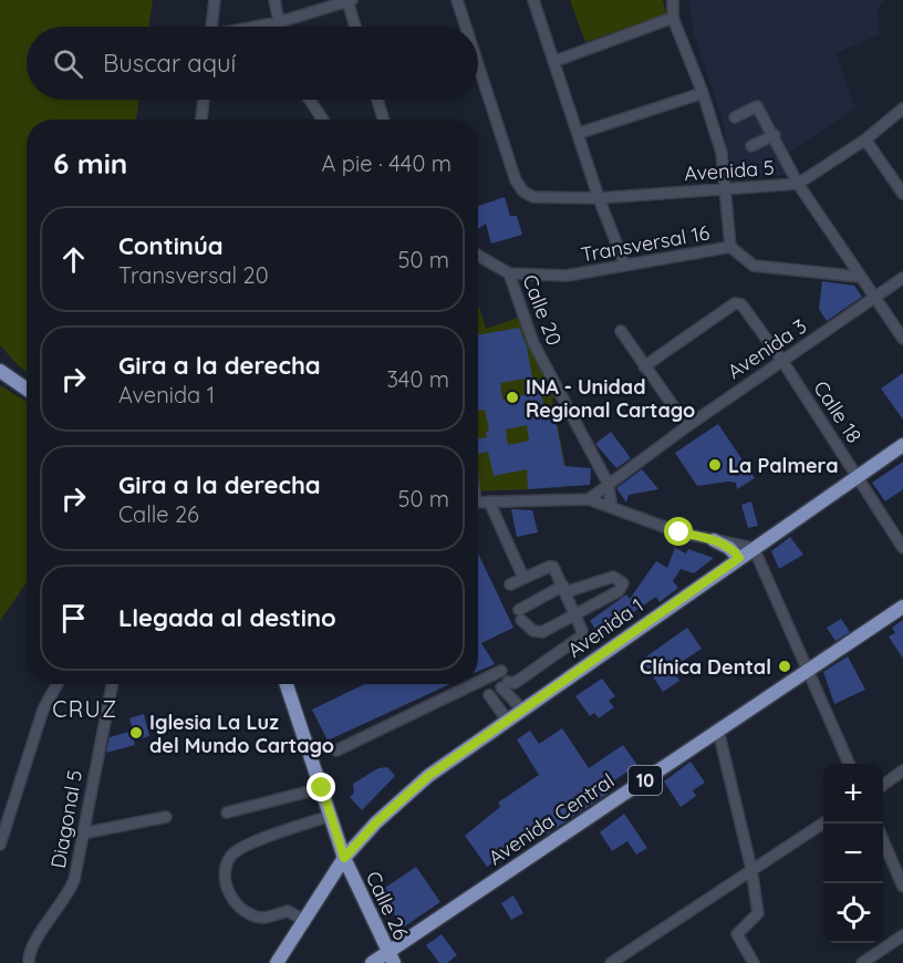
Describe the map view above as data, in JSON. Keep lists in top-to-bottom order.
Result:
{
  "streets": {
    "main road": [
      "Avenida 1",
      "10",
      "Avenida Central",
      "Calle 26"
    ],
    "street": [
      "Avenida 5",
      "Transversal 16",
      "Calle 20",
      "Avenida 3",
      "Calle 18",
      "Diagonal 5"
    ]
  },
  "crossings": [
    ["Transversal 16", "Calle 20"],
    ["Calle 20", "Avenida 3"],
    ["Avenida 3", "Calle 18"],
    ["Calle 18", "Avenida 1"],
    ["Avenida 1", "Calle 26"],
    ["10", "Avenida Central"],
    ["10", "Calle 26"],
    ["Avenida Central", "Calle 26"]
  ],
  "districts": ["CRUZ"],
  "places": [
    "INA - Unidad Regional Cartago",
    "La Palmera",
    "Clínica Dental",
    "Iglesia La Luz del Mundo Cartago"
  ],
  "page": {
    "search": "Buscar aquí",
    "heading": ["6 min", "A pie · 440 m"],
    "list": [
      ["Continúa", "Transversal 20", "50 m"],
      ["Gira a la derecha", "Avenida 1", "340 m"],
      ["Gira a la derecha", "Calle 26", "50 m"],
      "Llegada al destino"
    ],
    "map_buttons": ["+", "−"]
  }
}
